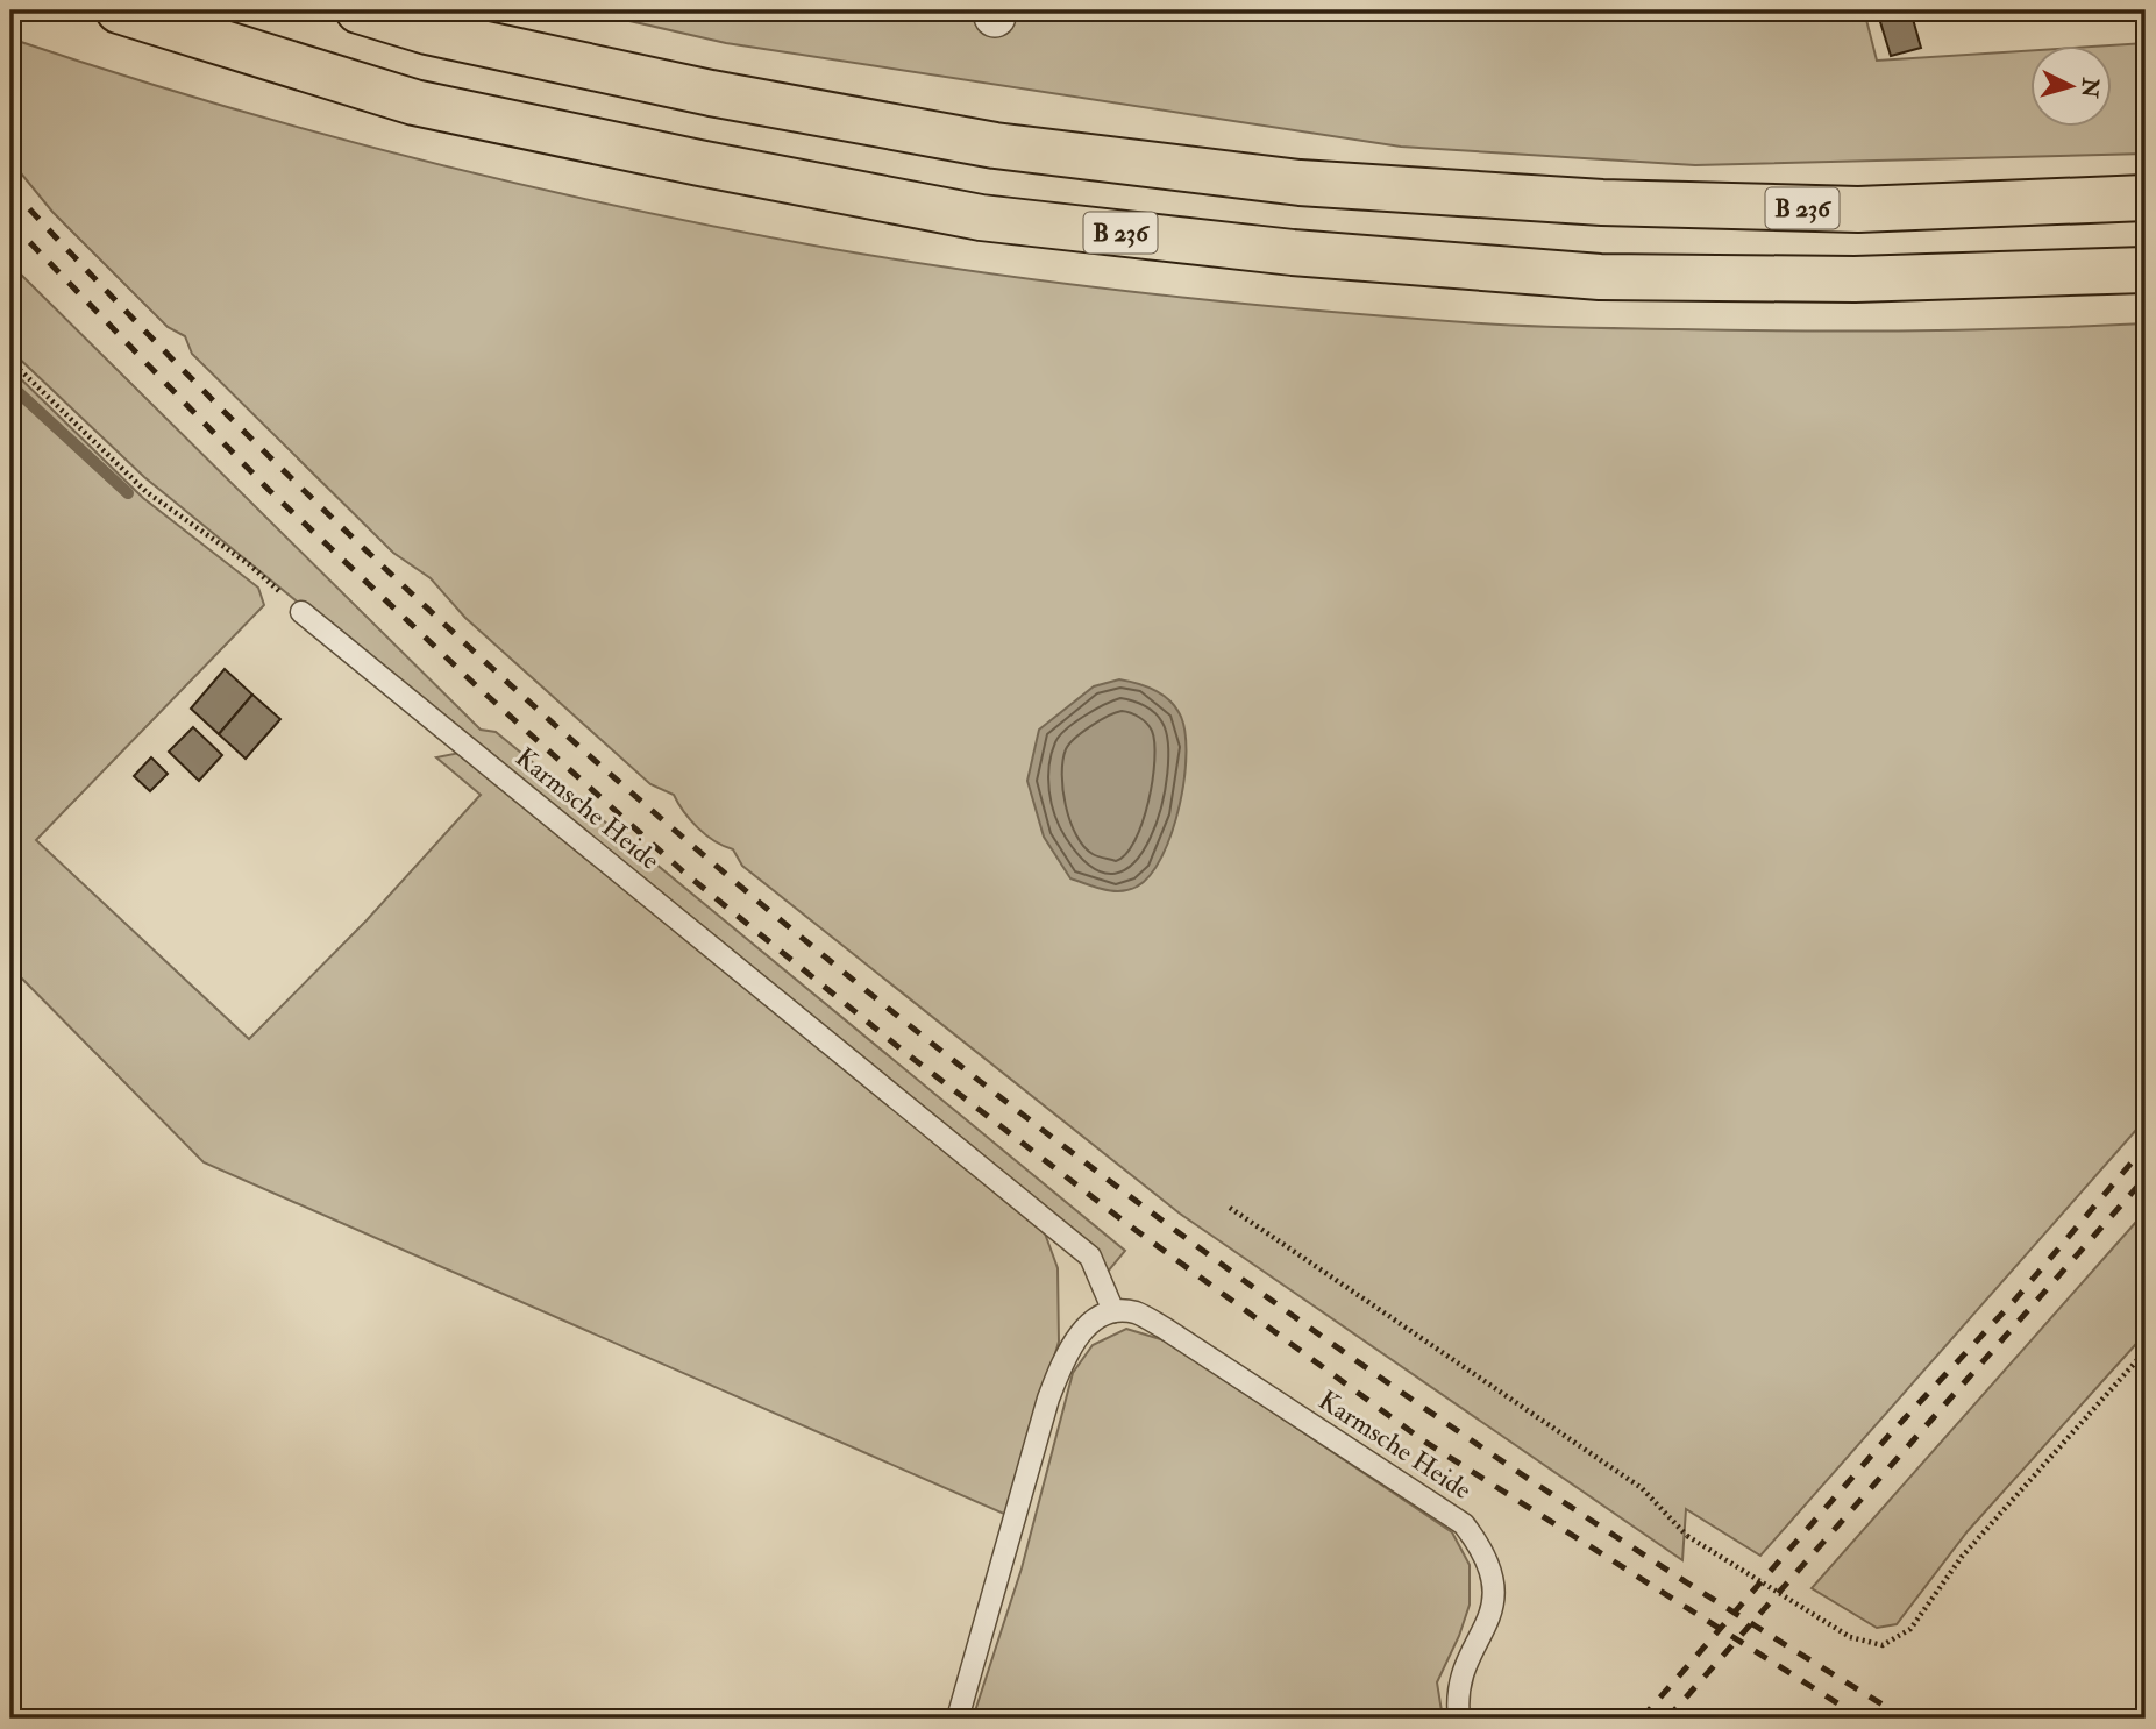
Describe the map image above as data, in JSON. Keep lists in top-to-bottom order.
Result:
{
  "streets": {
    "highway": ["B 236"],
    "lane": ["Karmsche Heide"]
  },
  "north": "right"
}
